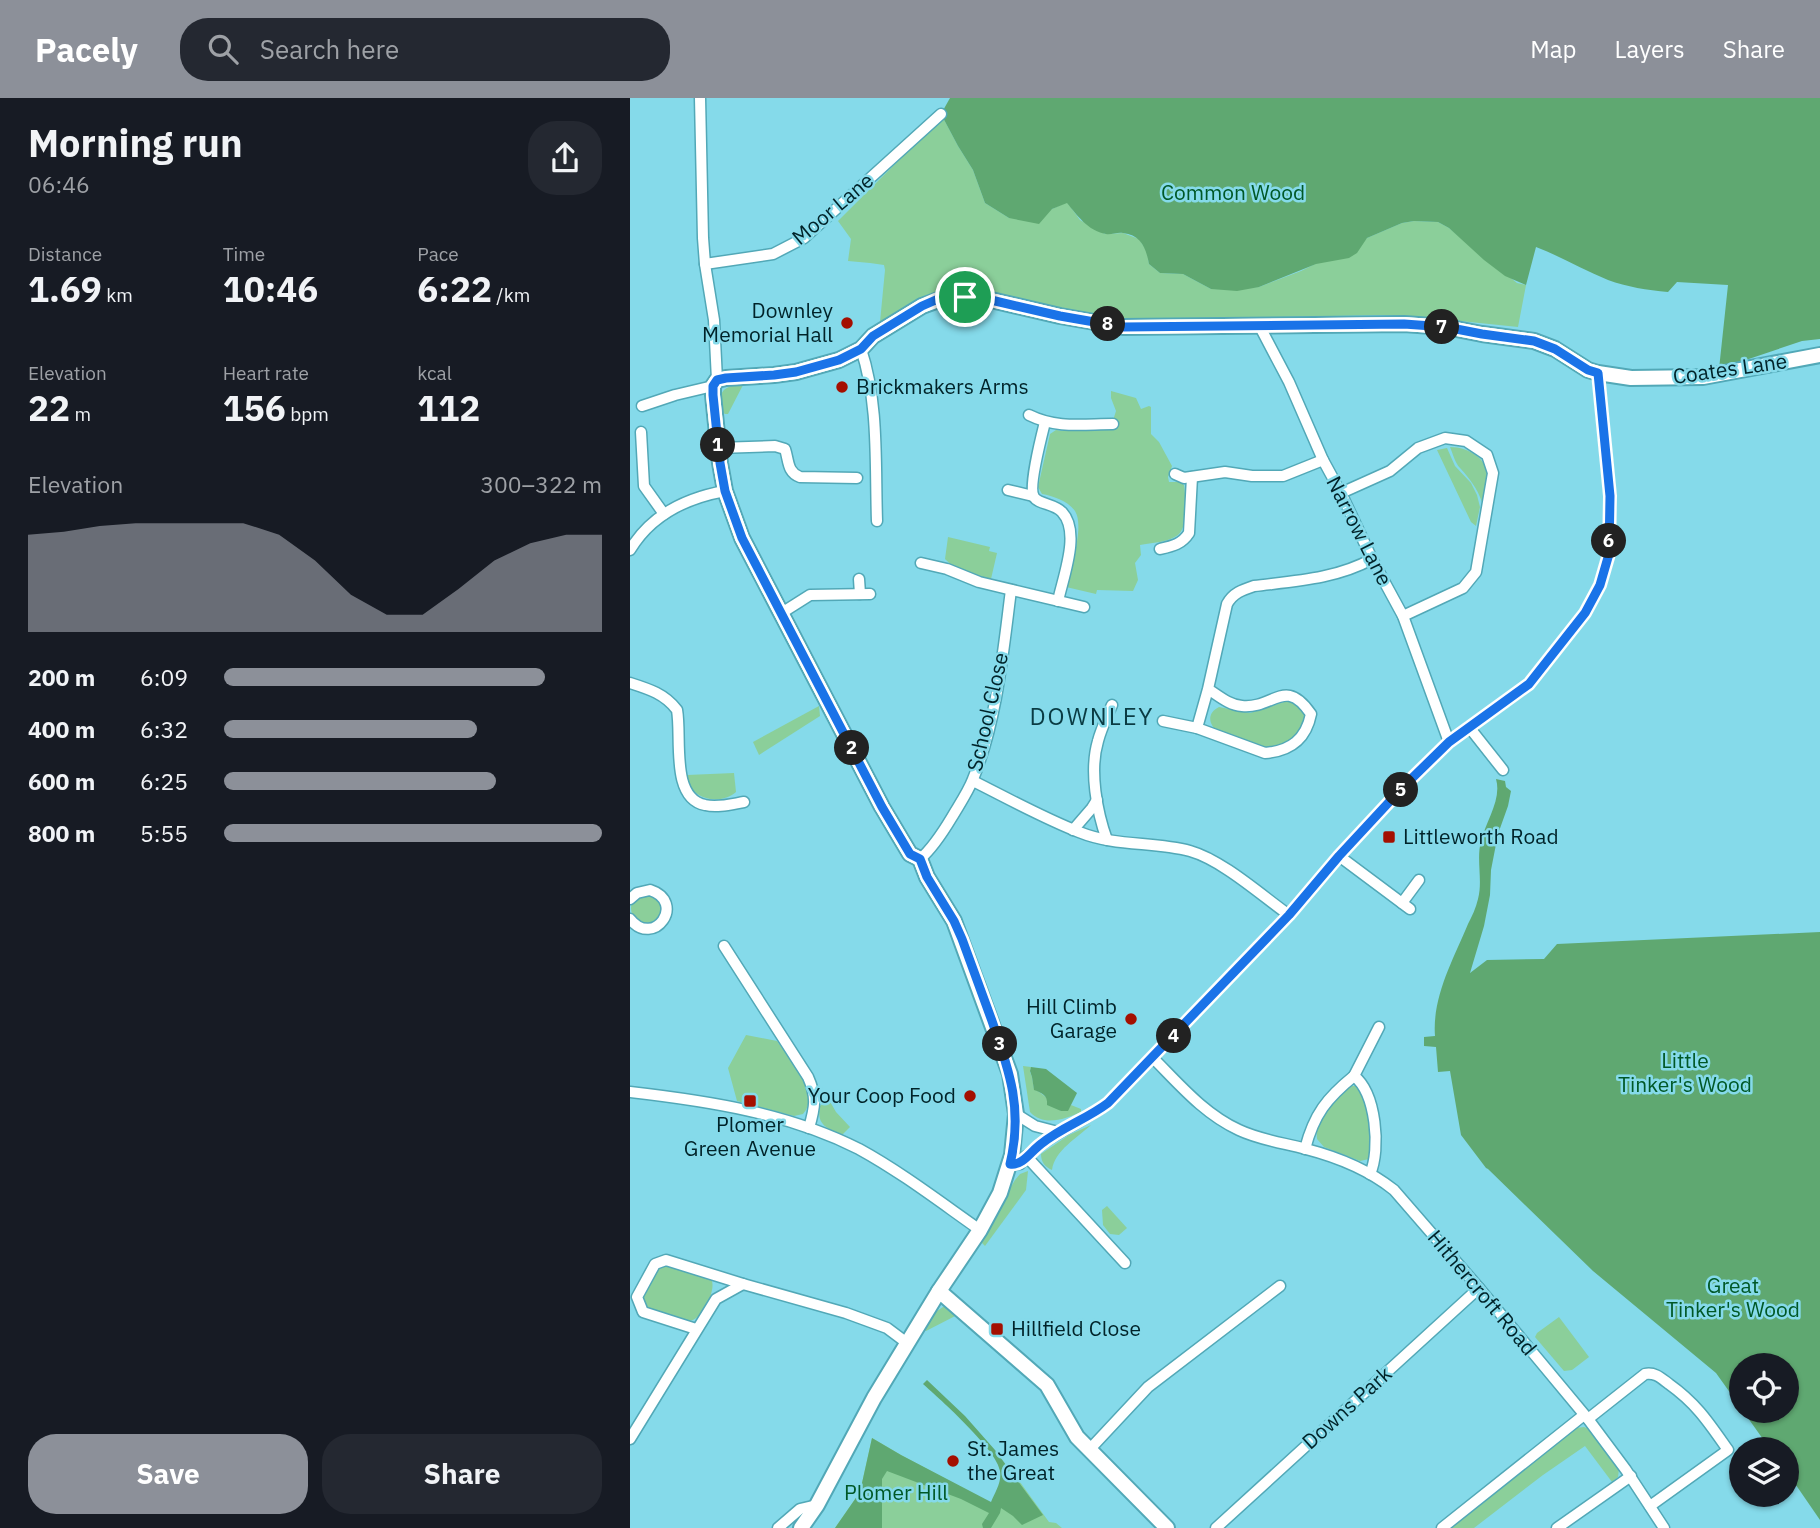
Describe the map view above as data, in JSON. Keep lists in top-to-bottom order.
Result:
{
  "streets": {
    "street": [
      "Moor Lane",
      "Coates Lane",
      "Narrow Lane",
      "School Close",
      "Hithercroft Road",
      "Downs Park"
    ]
  },
  "crossings": [
    ["Coates Lane", "Narrow Lane"],
    ["Hithercroft Road", "Downs Park"]
  ],
  "districts": ["DOWNLEY"],
  "parks": [
    "Common Wood",
    "Little Tinker's Wood",
    "Great Tinker's Wood",
    "Plomer Hill"
  ],
  "places": {
    "other": [
      "Downley Memorial Hall",
      "Brickmakers Arms",
      "Hill Climb Garage",
      "Your Coop Food",
      "St. James the Great"
    ],
    "transit": ["Littleworth Road", "Plomer Green Avenue", "Hillfield Close"]
  },
  "page": {
    "header": "Pacely",
    "search": "Search here",
    "nav": ["Map", "Layers", "Share"],
    "heading": ["Morning run", "06:46"],
    "stats": [
      ["Distance", "1.69 km"],
      ["Time", "10:46"],
      ["Pace", "6:22 /km"],
      ["Elevation", "22 m"],
      ["Heart rate", "156 bpm"],
      ["kcal", "112"]
    ],
    "pins": [
      "8",
      "7",
      "1",
      "6",
      "2",
      "5",
      "4",
      "3"
    ],
    "chart": ["Elevation", "300–322 m"],
    "list": [
      {
        "name": "200 m",
        "note": "6:09"
      },
      {
        "name": "400 m",
        "note": "6:32"
      },
      {
        "name": "600 m",
        "note": "6:25"
      },
      {
        "name": "800 m",
        "note": "5:55"
      }
    ],
    "buttons": ["Save", "Share"]
  }
}
